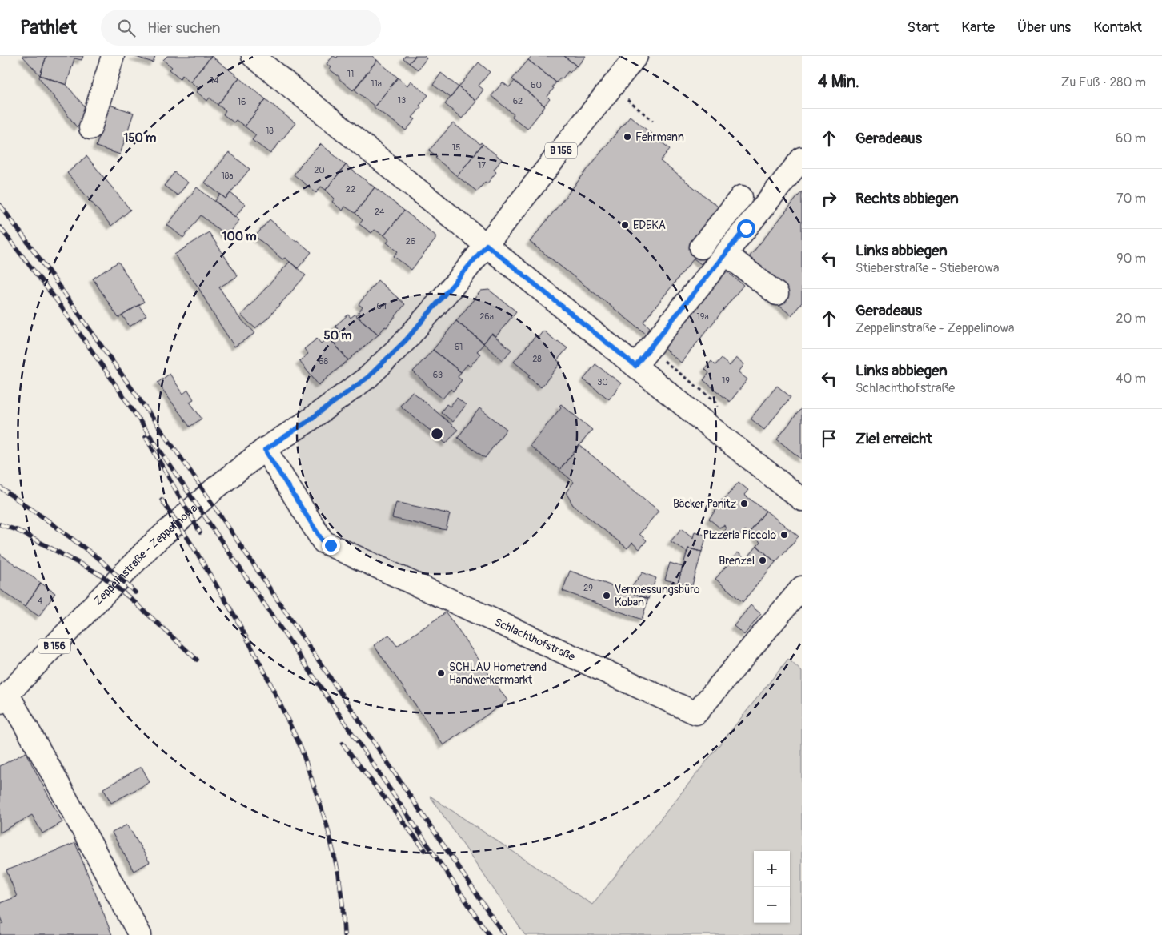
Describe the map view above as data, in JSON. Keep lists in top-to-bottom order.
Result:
{
  "streets": {
    "main road": ["B 156", "Zeppelinstraße - Zeppelinowa", "Schlachthofstraße"]
  },
  "crossings": [
    ["B 156", "Zeppelinstraße - Zeppelinowa"],
    ["Zeppelinstraße - Zeppelinowa", "Schlachthofstraße"]
  ],
  "places": [
    "Fehrmann",
    "EDEKA",
    "Bäcker Panitz",
    "Pizzeria Piccolo",
    "Brenzel",
    "Vermessungsbüro Koban",
    "SCHLAU Hometrend Handwerkermarkt"
  ],
  "house_numbers": [
    "11",
    "14",
    "11a",
    "60",
    "13",
    "62",
    "16",
    "18",
    "15",
    "17",
    "20",
    "18a",
    "22",
    "24",
    "26",
    "64",
    "26a",
    "19a",
    "61",
    "28",
    "68",
    "63",
    "19",
    "30",
    "29",
    "4"
  ],
  "page": {
    "header": "Pathlet",
    "search": "Hier suchen",
    "nav": [
      "Start",
      "Karte",
      "Über uns",
      "Kontakt"
    ],
    "heading": ["4 Min.", "Zu Fuß · 280 m"],
    "list": [
      ["Geradeaus", "60 m"],
      ["Rechts abbiegen", "70 m"],
      ["Links abbiegen", "Stieberstraße - Stieberowa", "90 m"],
      ["Geradeaus", "Zeppelinstraße - Zeppelinowa", "20 m"],
      ["Links abbiegen", "Schlachthofstraße", "40 m"],
      "Ziel erreicht"
    ],
    "map_buttons": ["+", "−"]
  },
  "rings": ["150 m", "100 m", "50 m"]
}
